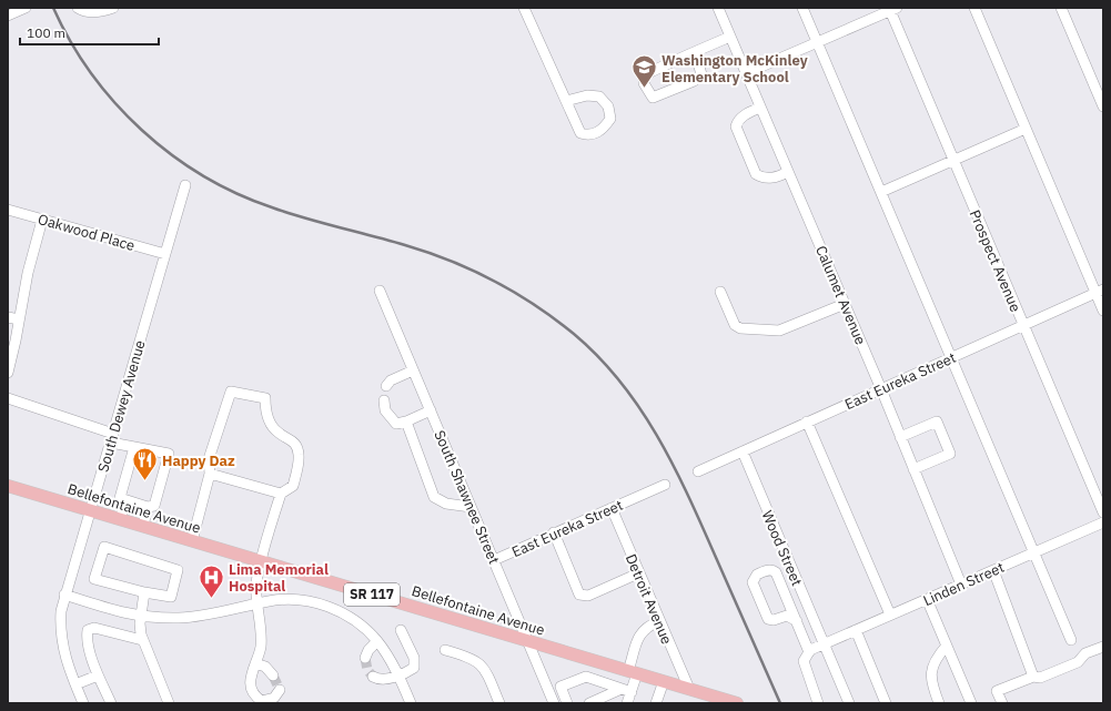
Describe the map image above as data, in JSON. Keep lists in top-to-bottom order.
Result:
{
  "streets": {
    "main road": ["Bellefontaine Avenue", "SR 117"],
    "street": [
      "Oakwood Place",
      "Prospect Avenue",
      "Calumet Avenue",
      "East Eureka Street",
      "South Dewey Avenue",
      "South Shawnee Street",
      "Wood Street",
      "Linden Street",
      "Detroit Avenue"
    ]
  },
  "crossings": [
    ["Oakwood Place", "South Dewey Avenue"],
    ["Prospect Avenue", "East Eureka Street"],
    ["Calumet Avenue", "East Eureka Street"],
    ["Calumet Avenue", "Linden Street"],
    ["East Eureka Street", "South Shawnee Street"],
    ["East Eureka Street", "Wood Street"],
    ["East Eureka Street", "Detroit Avenue"],
    ["South Dewey Avenue", "Bellefontaine Avenue"],
    ["South Shawnee Street", "Bellefontaine Avenue"],
    ["Bellefontaine Avenue", "Detroit Avenue"],
    ["Wood Street", "Linden Street"]
  ],
  "places": {
    "school or university": ["Washington McKinley Elementary School"],
    "restaurant": ["Happy Daz"],
    "hospital": ["Lima Memorial Hospital"]
  },
  "scale_bar": "100 m"
}
